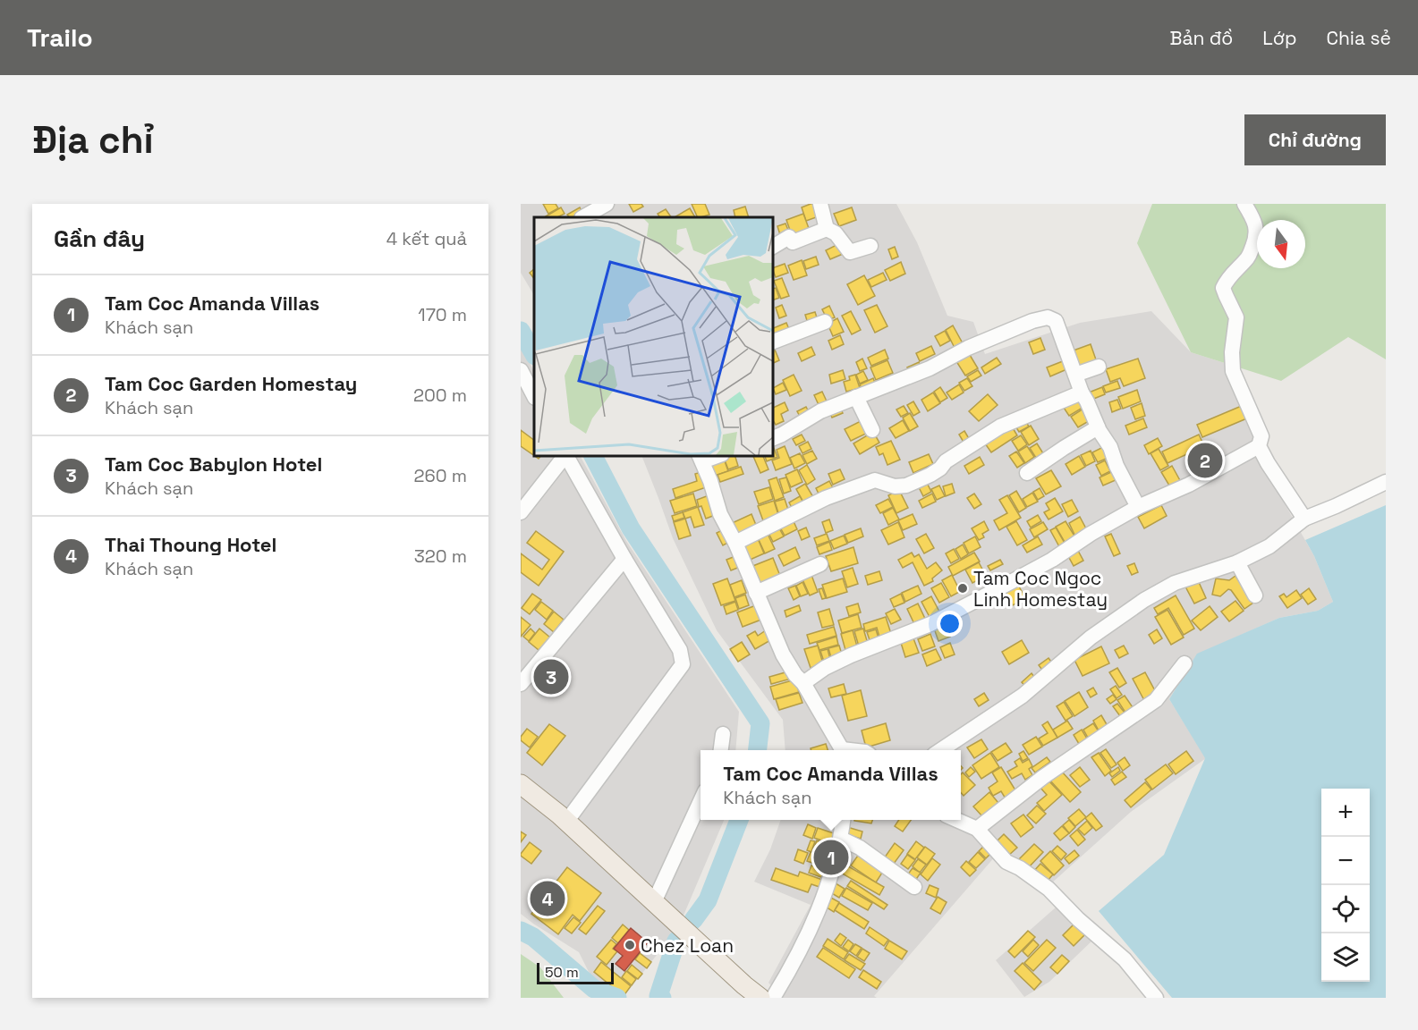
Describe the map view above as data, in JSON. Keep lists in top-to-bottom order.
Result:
{
  "places": ["Tam Coc Ngoc Linh Homestay", "Chez Loan"],
  "scale_bar": "50 m",
  "north": "bottom",
  "page": {
    "header": "Trailo",
    "nav": ["Bản đồ", "Lớp", "Chia sẻ"],
    "buttons": "Chỉ đường",
    "title": "Địa chỉ",
    "heading": ["Gần đây", "4 kết quả"],
    "list": [
      {
        "mark": "1",
        "name": "Tam Coc Amanda Villas",
        "note": "Khách sạn",
        "value": "170 m"
      },
      {
        "mark": "2",
        "name": "Tam Coc Garden Homestay",
        "note": "Khách sạn",
        "value": "200 m"
      },
      {
        "mark": "3",
        "name": "Tam Coc Babylon Hotel",
        "note": "Khách sạn",
        "value": "260 m"
      },
      {
        "mark": "4",
        "name": "Thai Thoung Hotel",
        "note": "Khách sạn",
        "value": "320 m"
      }
    ],
    "pins": [
      "2",
      "3",
      "1",
      "4"
    ],
    "popup": ["Tam Coc Amanda Villas", "Khách sạn"],
    "map_buttons": ["+", "−"],
    "scale": "50 m"
  }
}
